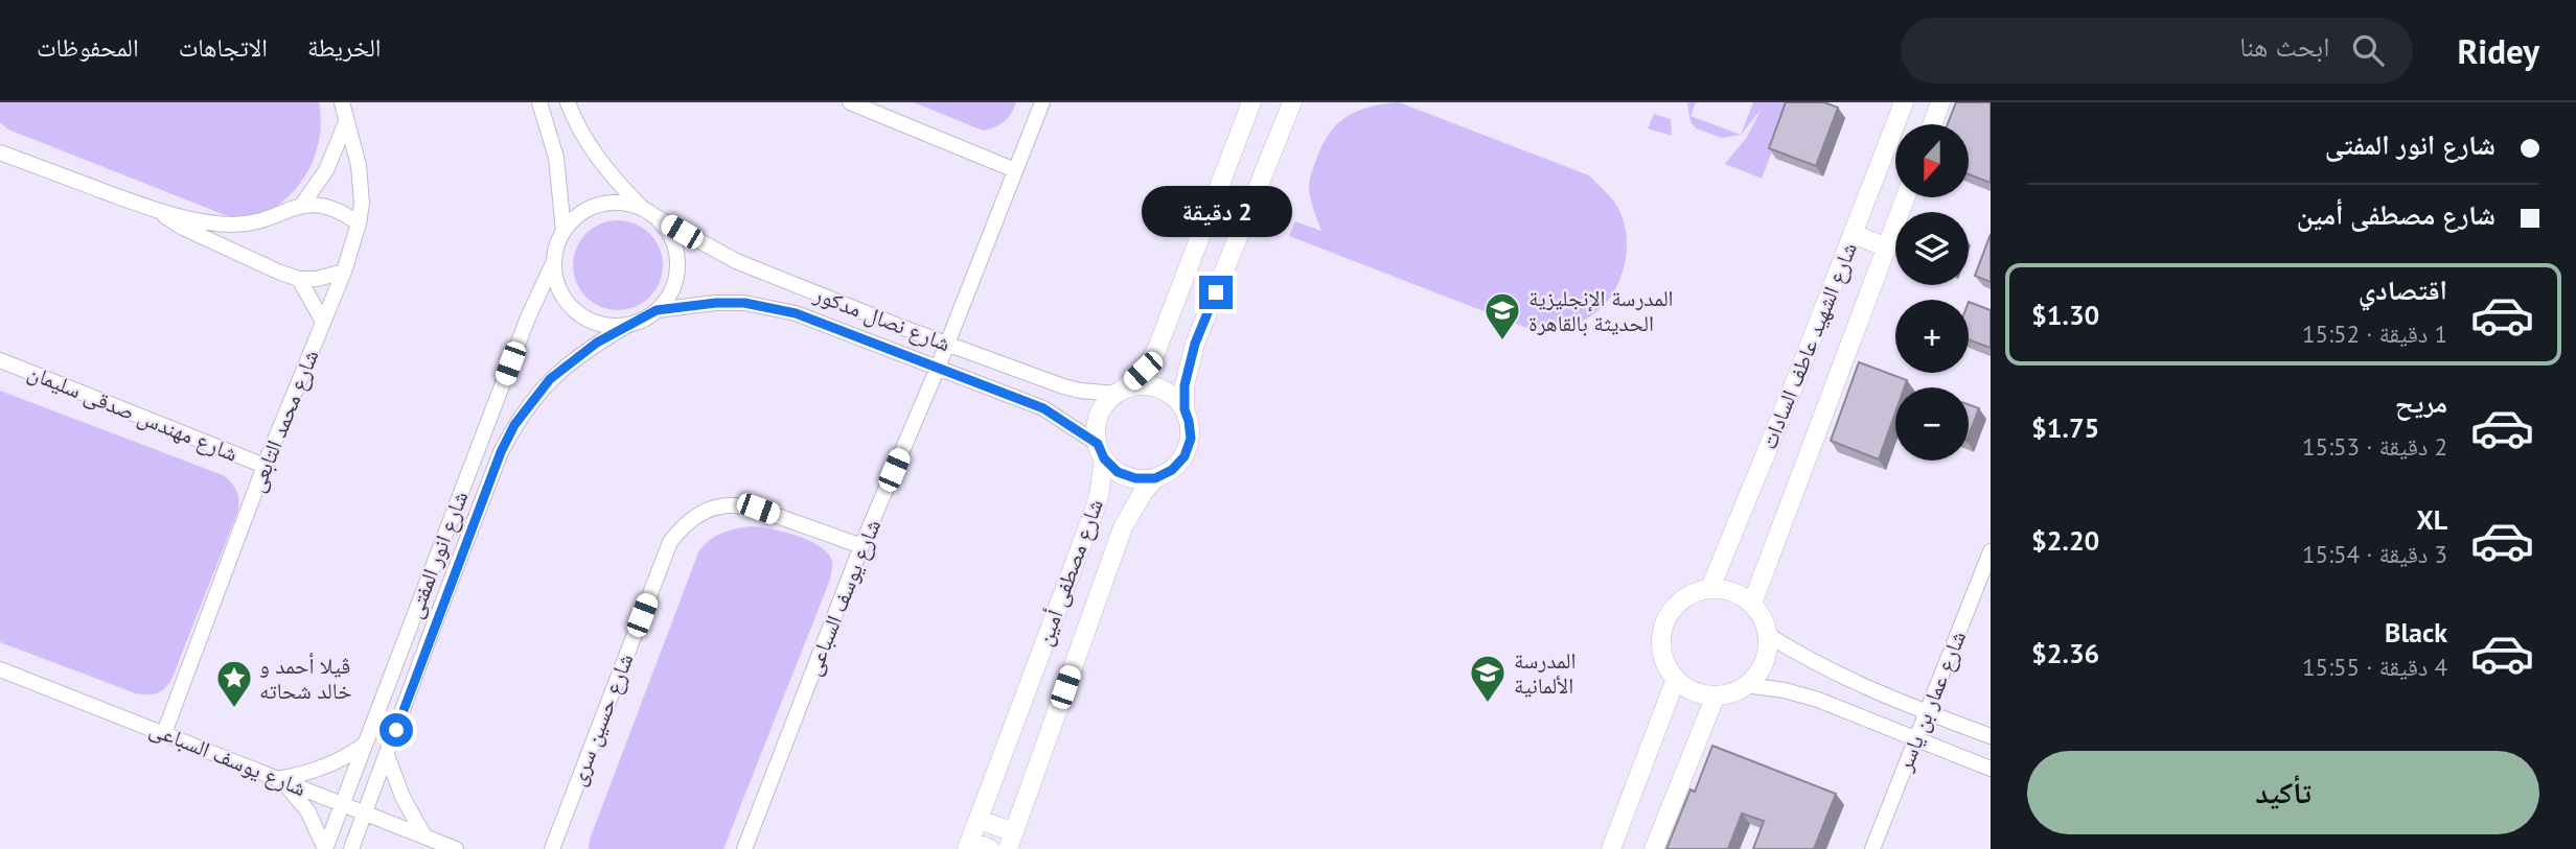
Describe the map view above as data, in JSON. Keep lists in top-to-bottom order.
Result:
{
  "streets": {
    "street": [
      "شارع نصال مدكور",
      "شارع الشهيد عاطف السادات",
      "شارع مهندس صدقى سليمان",
      "شارع محمد التابعى",
      "شارع انور المفتى",
      "شارع مصطفى أمين",
      "شارع يوسف السباعى",
      "شارع عمار بن ياسر",
      "شارع حسين سرى"
    ]
  },
  "crossings": [
    ["شارع نصال مدكور", "شارع انور المفتى"],
    ["شارع نصال مدكور", "شارع مصطفى أمين"],
    ["شارع نصال مدكور", "شارع يوسف السباعى"],
    ["شارع مهندس صدقى سليمان", "شارع محمد التابعى"],
    ["شارع محمد التابعى", "شارع يوسف السباعى"],
    ["شارع انور المفتى", "شارع يوسف السباعى"],
    ["شارع يوسف السباعى", "شارع حسين سرى"]
  ],
  "places": {
    "school or university": ["المدرسة الإنجليزية الحديثة بالقاهرة", "المدرسة الألمانية"],
    "place": ["ڤيلا أحمد و خالد شحاته"]
  },
  "north": "bottom",
  "page": {
    "header": "Ridey",
    "search": "ابحث هنا",
    "nav": ["الخريطة", "الاتجاهات", "المحفوظات"],
    "banner": ["شارع انور المفتى", "شارع مصطفى أمين"],
    "map_buttons": ["+", "−"],
    "bubble": "2 دقيقة",
    "list": [
      {
        "name": "اقتصادي",
        "note": "1 دقيقة · 15:52",
        "value": "$1.30"
      },
      {
        "name": "مريح",
        "note": "2 دقيقة · 15:53",
        "value": "$1.75"
      },
      {
        "name": "XL",
        "note": "3 دقيقة · 15:54",
        "value": "$2.20"
      },
      {
        "name": "Black",
        "note": "4 دقيقة · 15:55",
        "value": "$2.36"
      }
    ],
    "buttons": "تأكيد"
  }
}
